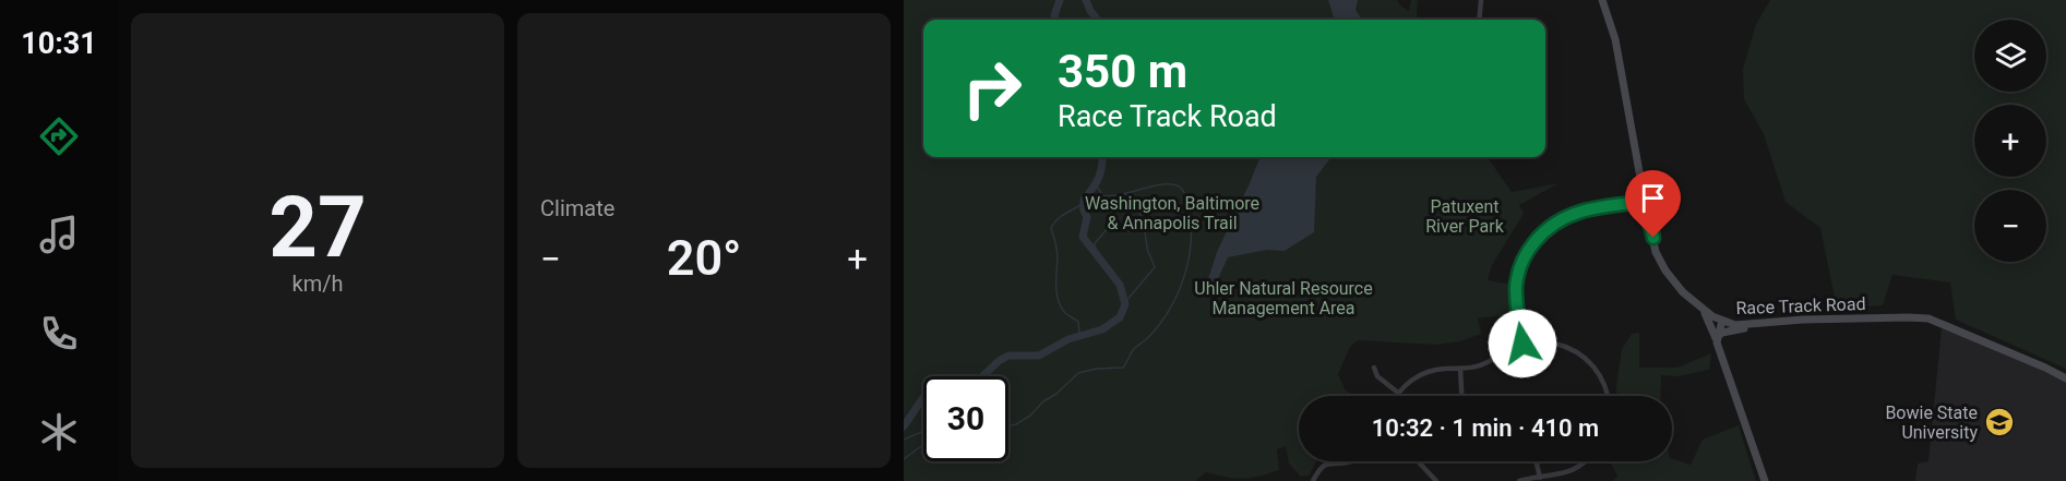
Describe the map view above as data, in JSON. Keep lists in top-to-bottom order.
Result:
{
  "streets": {
    "street": ["Race Track Road"]
  },
  "parks": ["Washington, Baltimore & Annapolis Trail", "Patuxent River Park", "Uhler Natural Resource Management Area"],
  "places": {
    "school or university": ["Bowie State University"]
  },
  "page": {
    "tabs": "10:31",
    "tile": [
      ["27", "km/h"],
      "Climate"
    ],
    "map_buttons": ["+", "−"],
    "turn": ["350 m", "Race Track Road"],
    "heat": ["−", "20°", "+"],
    "limit": "30",
    "trip": "10:32 · 1 min · 410 m"
  }
}
